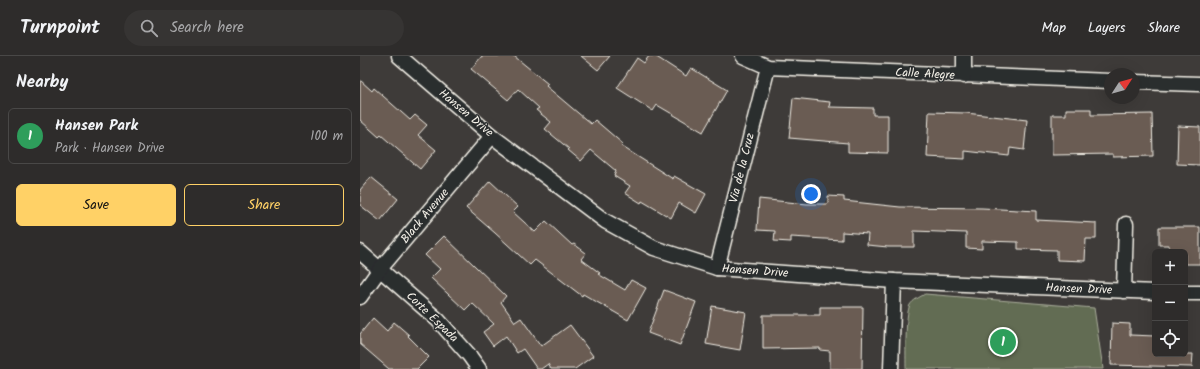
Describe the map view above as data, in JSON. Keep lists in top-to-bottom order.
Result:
{
  "streets": {
    "street": [
      "Calle Alegre",
      "Hansen Drive",
      "Via de la Cruz",
      "Black Avenue",
      "Corte Espada"
    ]
  },
  "crossings": [
    ["Calle Alegre", "Via de la Cruz"],
    ["Hansen Drive", "Via de la Cruz"],
    ["Hansen Drive", "Black Avenue"],
    ["Black Avenue", "Corte Espada"]
  ],
  "north": "top right",
  "page": {
    "header": "Turnpoint",
    "search": "Search here",
    "nav": ["Map", "Layers", "Share"],
    "heading": "Nearby",
    "list": [
      {
        "mark": "1",
        "name": "Hansen Park",
        "note": "Park · Hansen Drive",
        "value": "100 m"
      }
    ],
    "buttons": ["Save", "Share"],
    "map_buttons": ["+", "−"],
    "pins": "1"
  }
}
